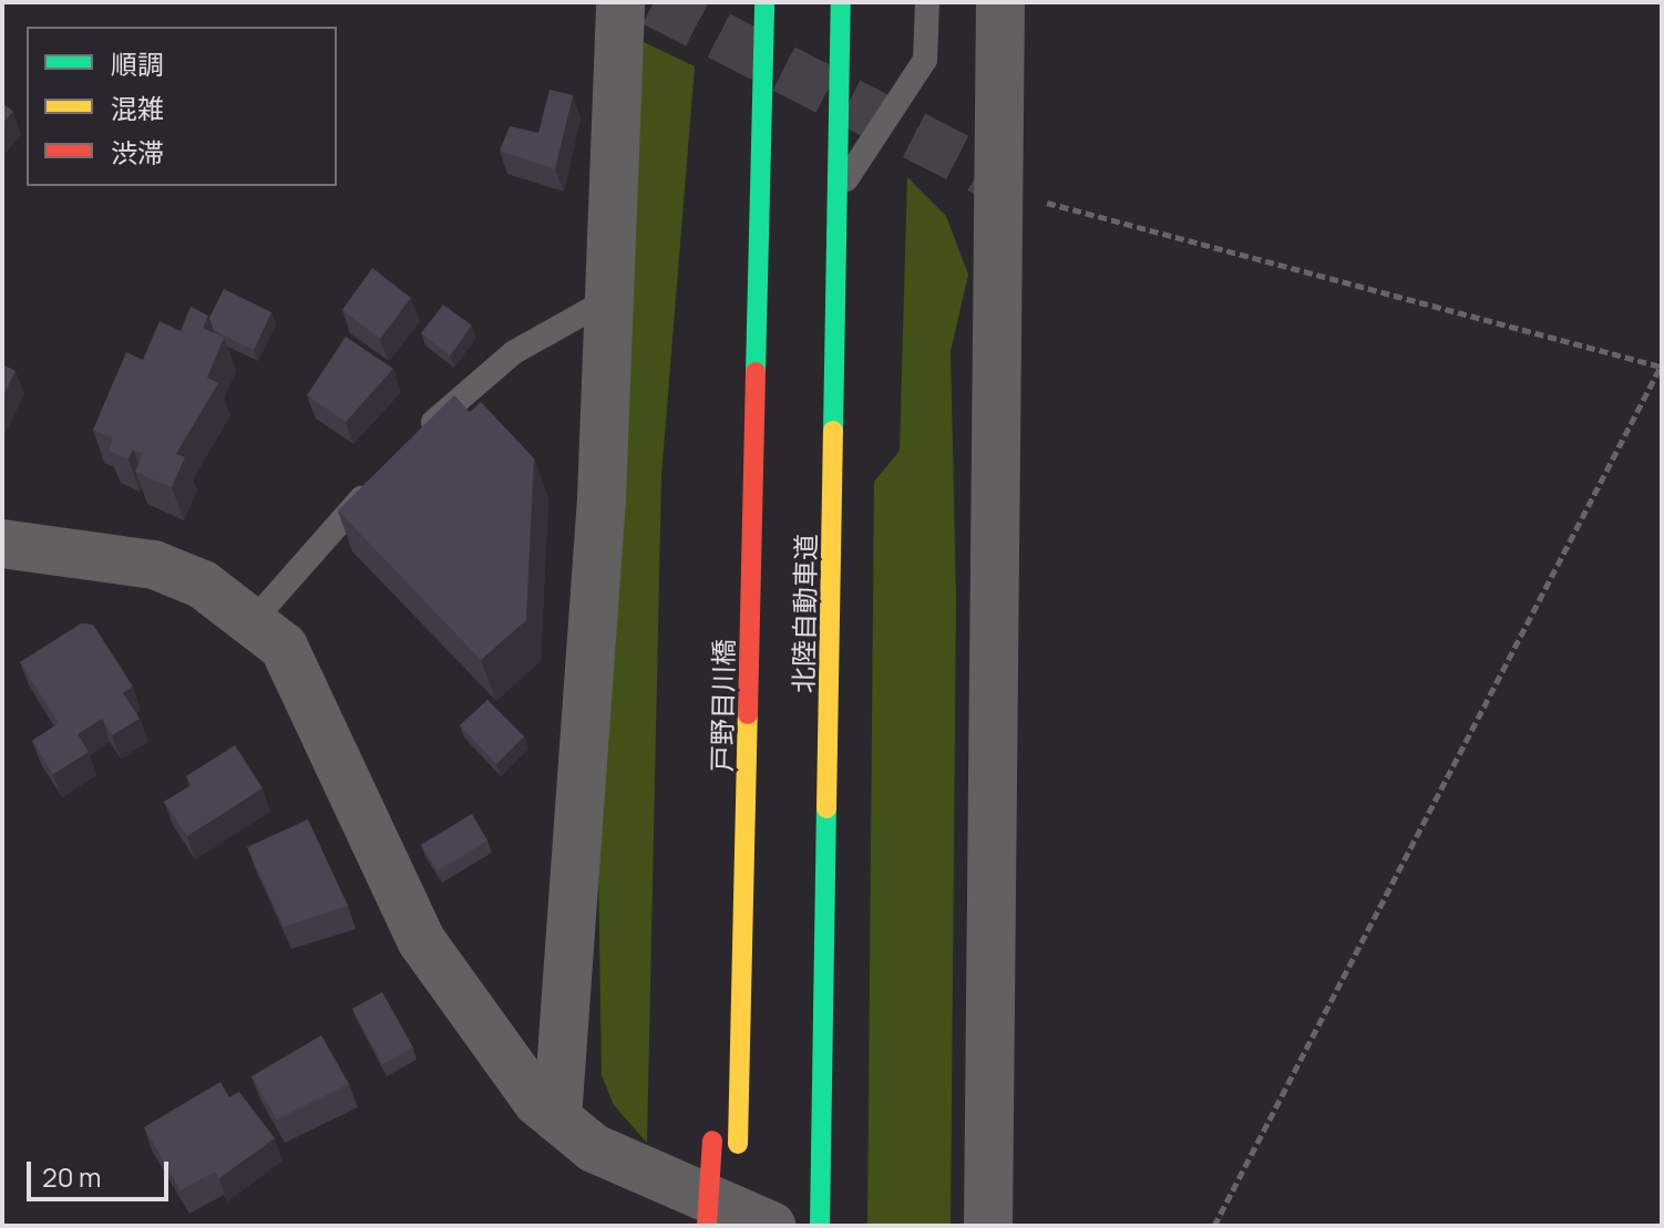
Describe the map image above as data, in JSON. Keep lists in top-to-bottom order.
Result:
{
  "streets": {
    "highway": ["北陸自動車道", "戸野目川橋"]
  },
  "legend": ["順調", "混雑", "渋滞"],
  "scale_bar": "20 m"
}
